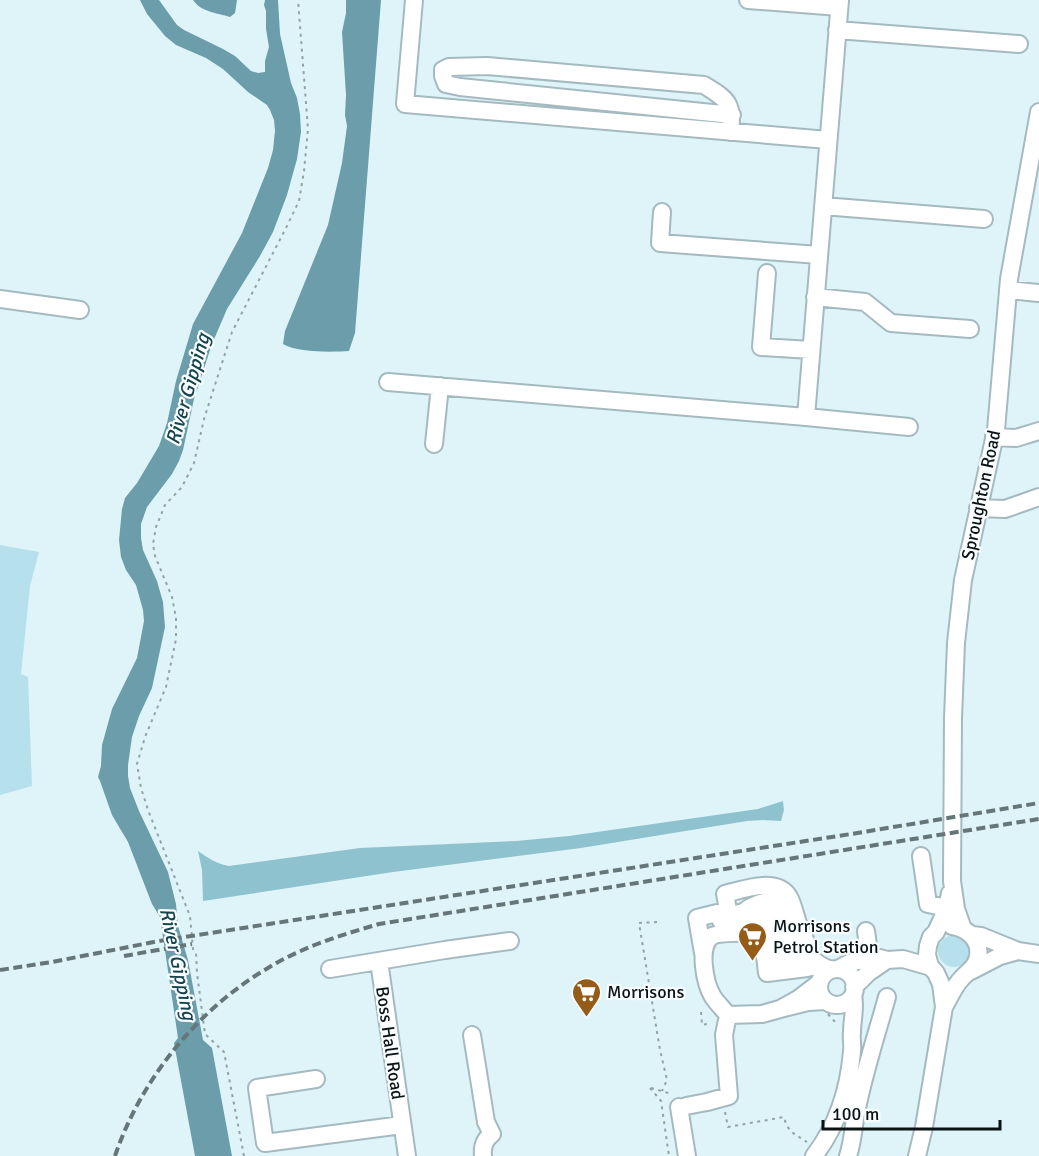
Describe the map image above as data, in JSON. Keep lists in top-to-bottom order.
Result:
{
  "streets": {
    "street": ["Sproughton Road", "Boss Hall Road"]
  },
  "water": ["River Gipping"],
  "places": {
    "supermarket": ["Morrisons Petrol Station", "Morrisons"]
  },
  "scale_bar": "100 m"
}
